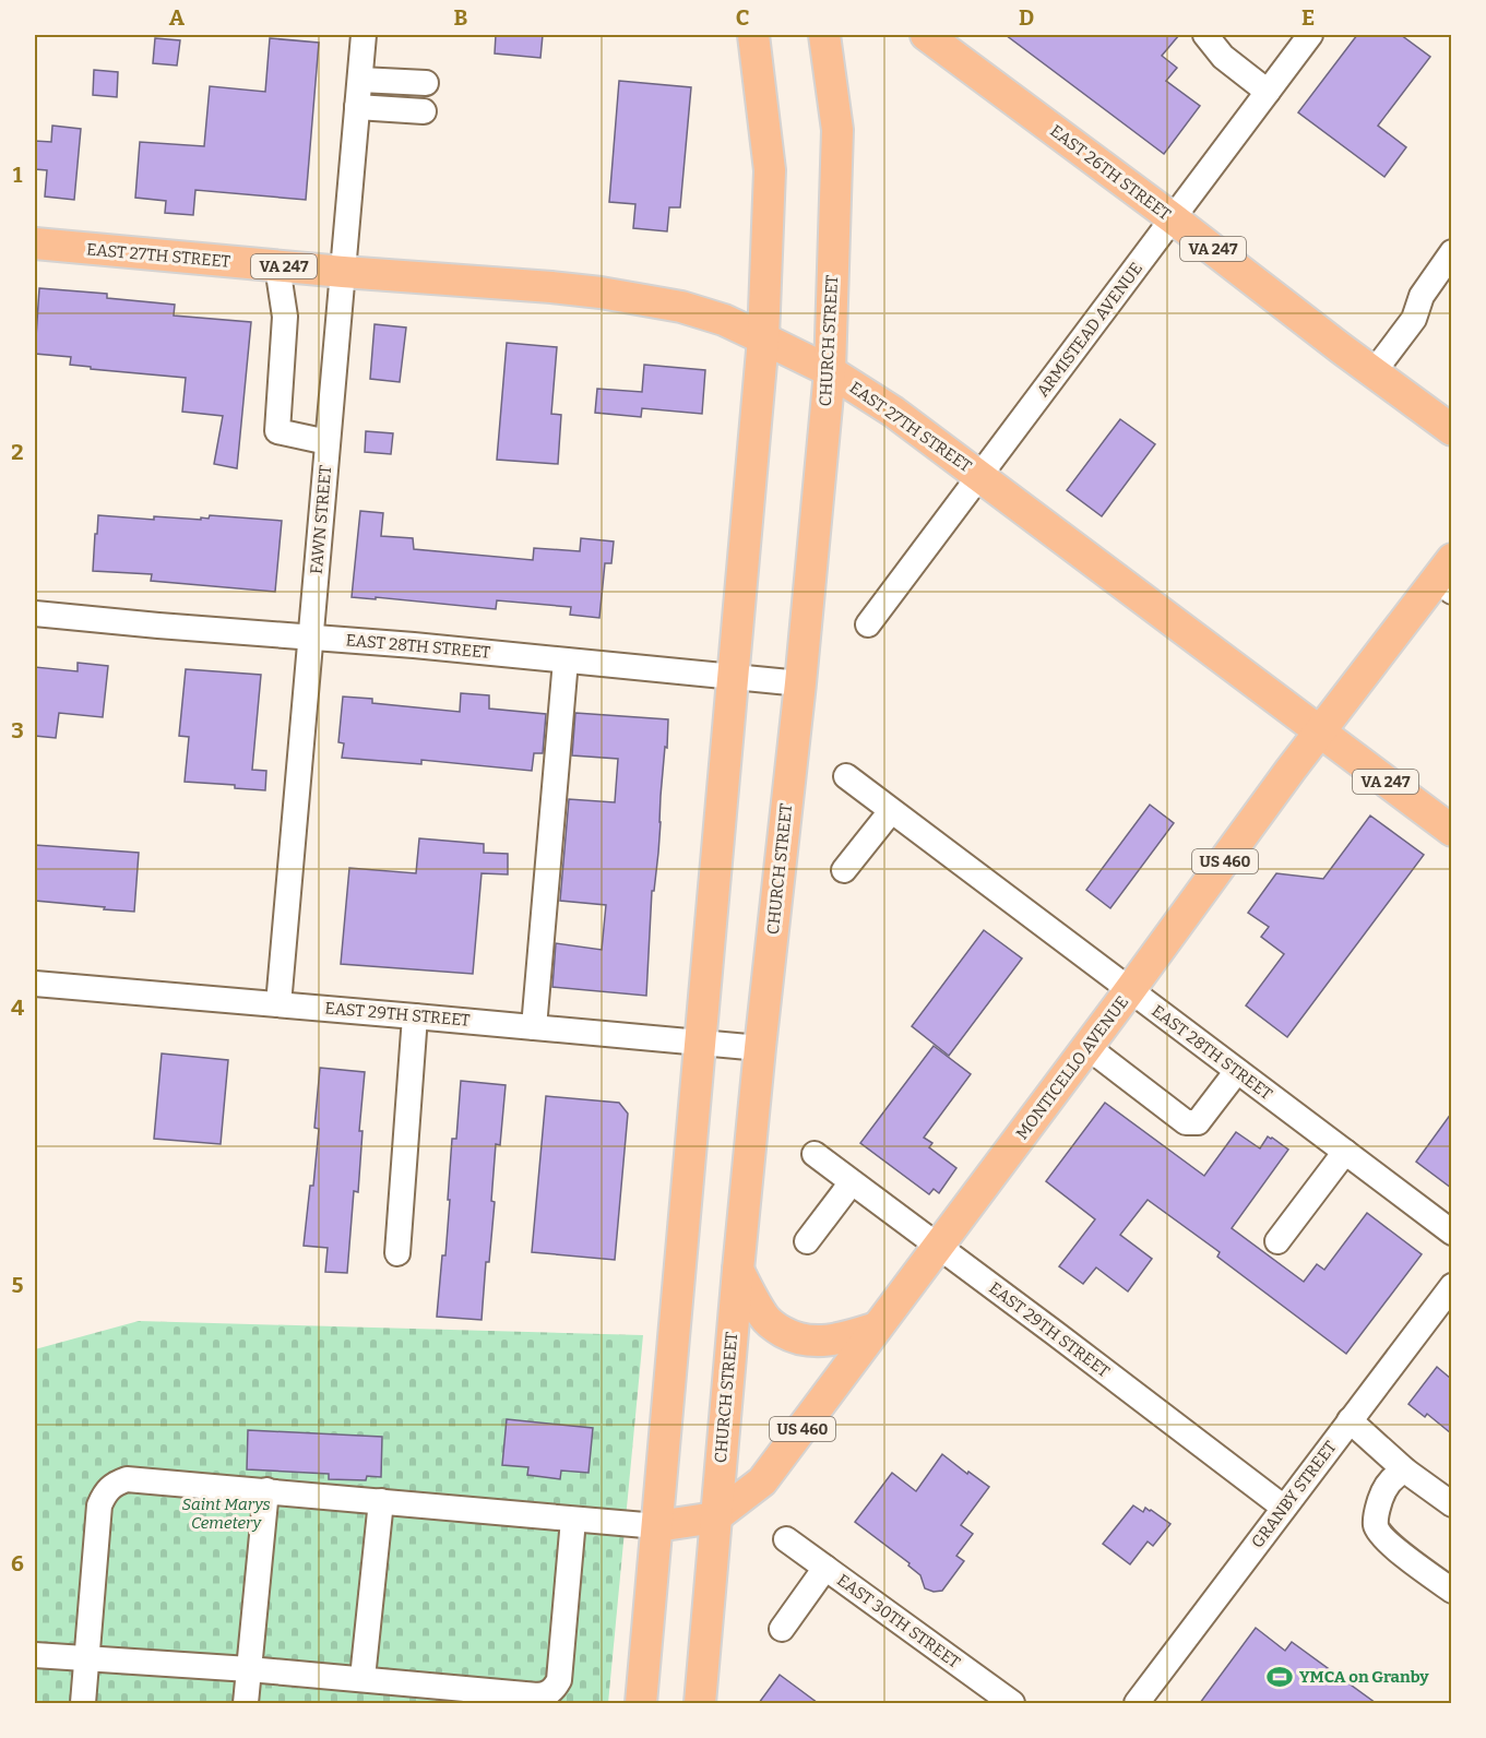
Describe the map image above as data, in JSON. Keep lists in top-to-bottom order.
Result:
{
  "streets": {
    "main road": [
      "EAST 26TH STREET",
      "VA 247",
      "EAST 27TH STREET",
      "CHURCH STREET",
      "US 460",
      "MONTICELLO AVENUE"
    ],
    "street": [
      "ARMISTEAD AVENUE",
      "FAWN STREET",
      "EAST 28TH STREET",
      "EAST 29TH STREET",
      "GRANBY STREET",
      "EAST 30TH STREET"
    ]
  },
  "crossings": [
    ["EAST 26TH STREET", "ARMISTEAD AVENUE"],
    ["EAST 27TH STREET", "ARMISTEAD AVENUE"],
    ["EAST 27TH STREET", "CHURCH STREET"],
    ["EAST 27TH STREET", "FAWN STREET"],
    ["EAST 27TH STREET", "MONTICELLO AVENUE"],
    ["CHURCH STREET", "EAST 28TH STREET"],
    ["CHURCH STREET", "EAST 29TH STREET"],
    ["CHURCH STREET", "MONTICELLO AVENUE"],
    ["FAWN STREET", "EAST 28TH STREET"],
    ["FAWN STREET", "EAST 29TH STREET"],
    ["EAST 28TH STREET", "MONTICELLO AVENUE"],
    ["EAST 29TH STREET", "MONTICELLO AVENUE"],
    ["EAST 29TH STREET", "GRANBY STREET"]
  ],
  "parks": ["Saint Marys Cemetery"],
  "places": {
    "sports": ["YMCA on Granby"]
  },
  "grid": {
    "columns": [
      "A",
      "B",
      "C",
      "D",
      "E"
    ],
    "rows": [
      "1",
      "2",
      "3",
      "4",
      "5",
      "6"
    ]
  }
}
